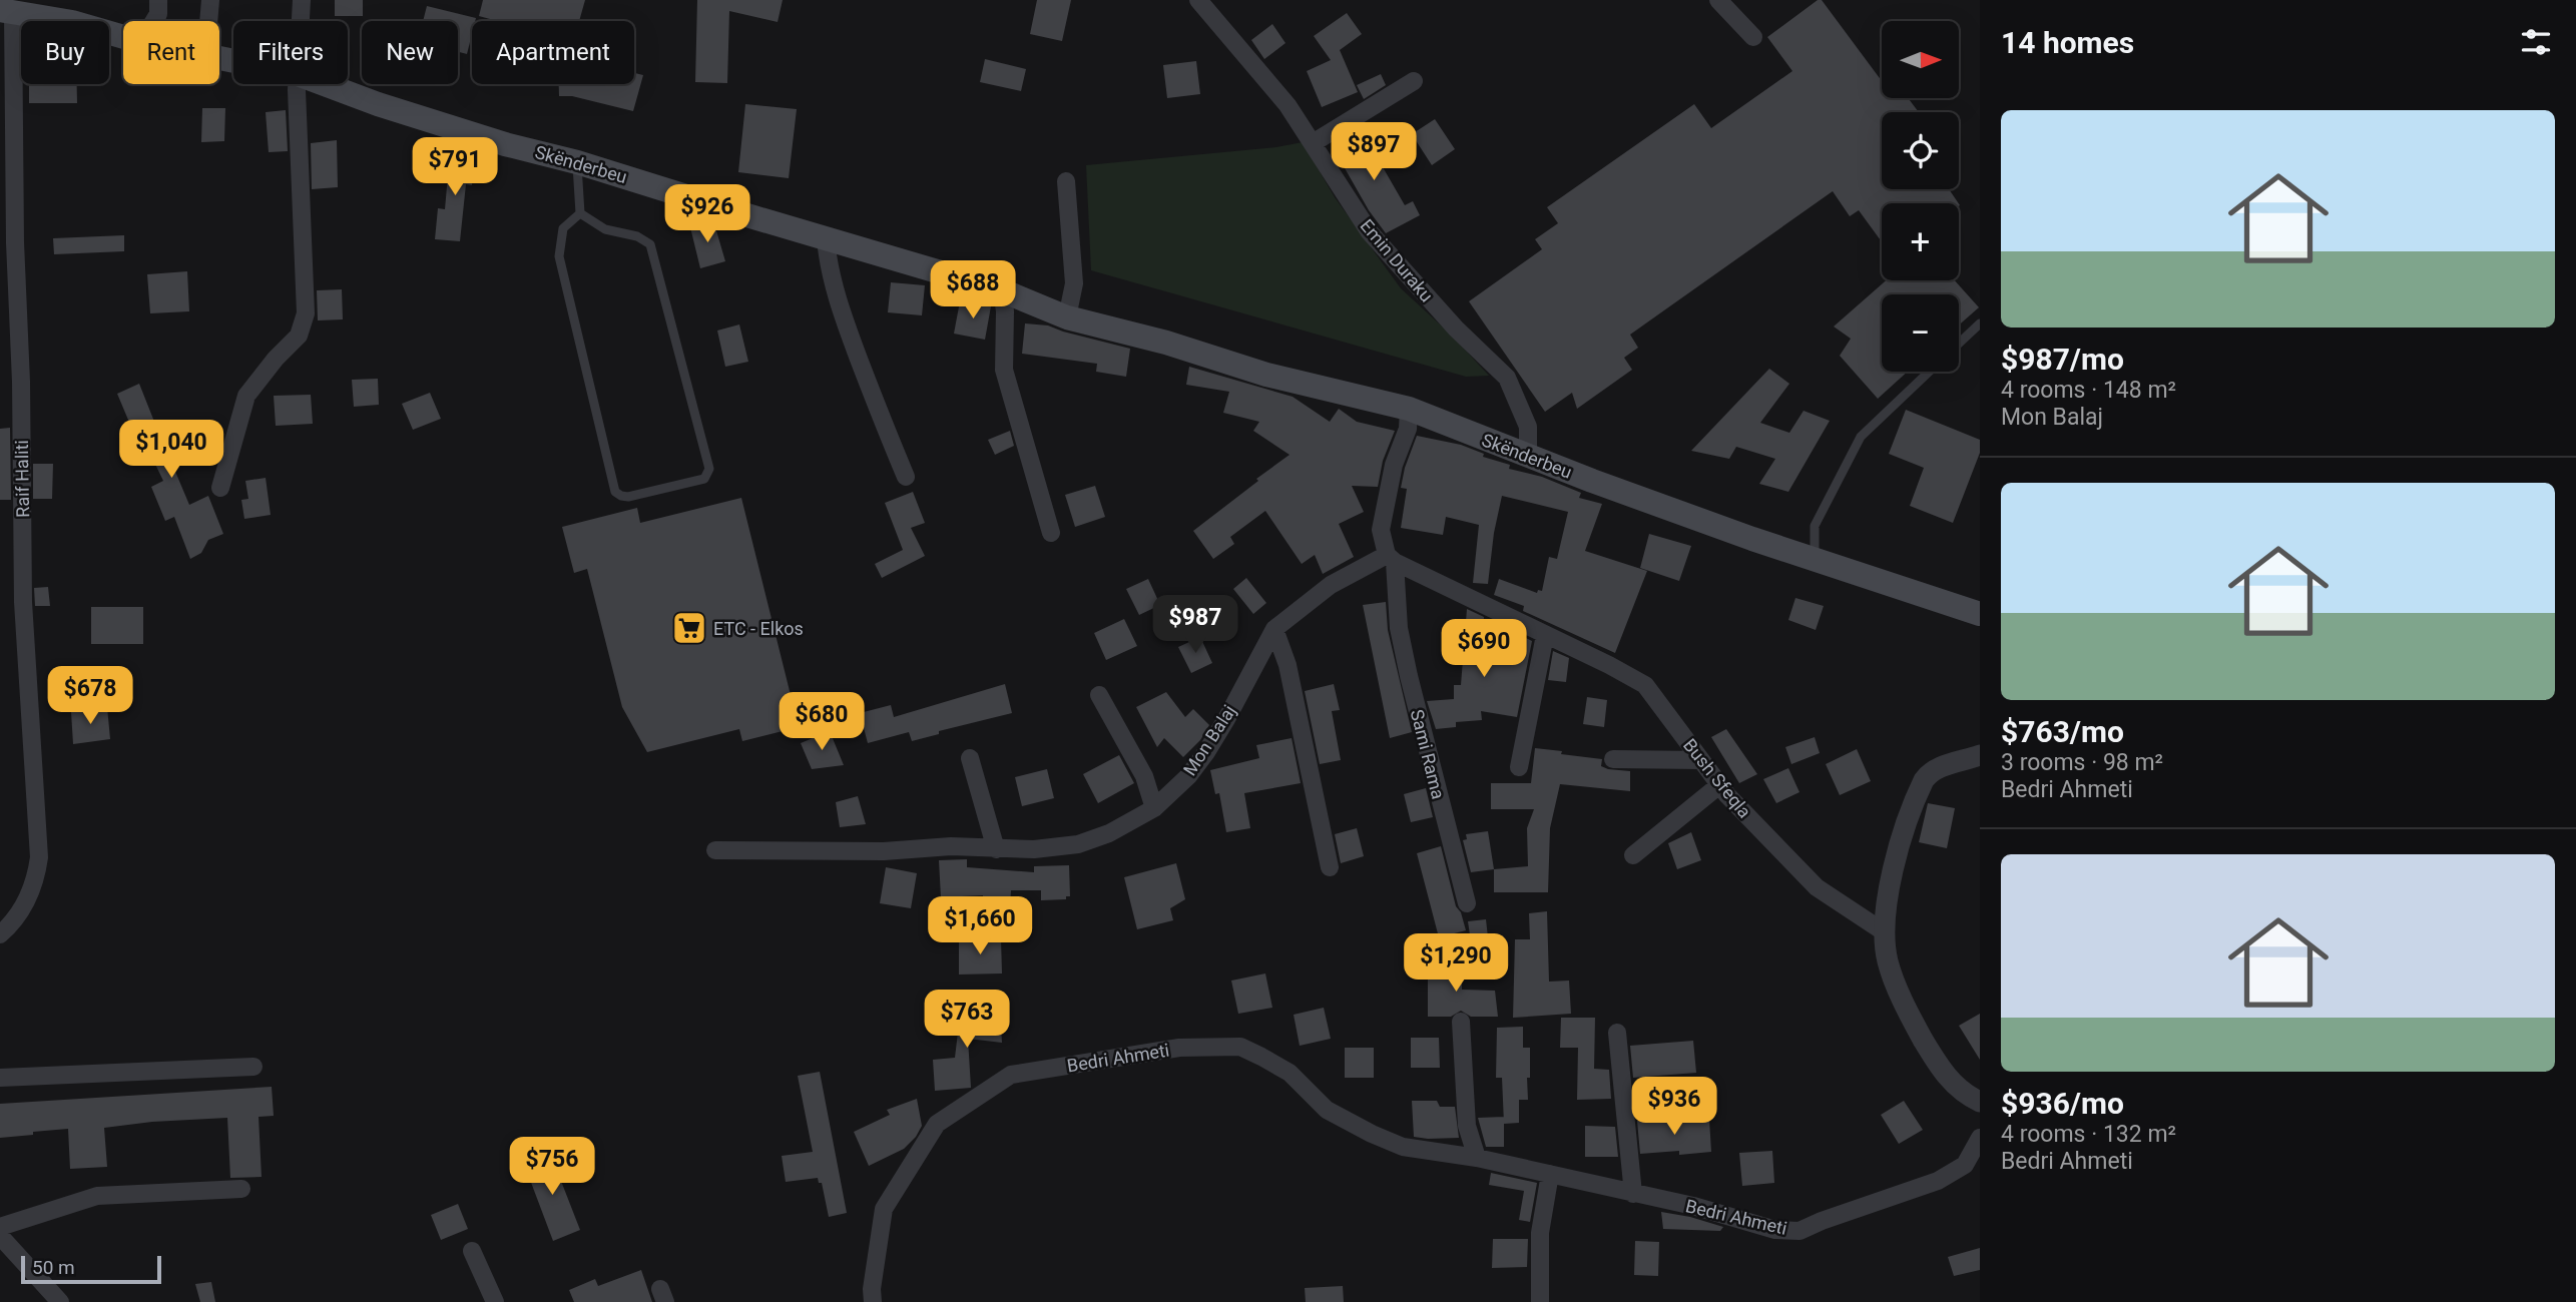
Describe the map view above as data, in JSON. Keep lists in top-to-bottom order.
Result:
{
  "streets": {
    "main road": ["Skënderbeu"],
    "street": [
      "Emin Duraku",
      "Raif Haliti",
      "Mon Balaj",
      "Sami Rama",
      "Bush Sfeqla",
      "Bedri Ahmeti"
    ]
  },
  "crossings": [
    ["Skënderbeu", "Emin Duraku"],
    ["Skënderbeu", "Raif Haliti"],
    ["Mon Balaj", "Sami Rama"],
    ["Mon Balaj", "Bush Sfeqla"],
    ["Sami Rama", "Bush Sfeqla"]
  ],
  "places": {
    "supermarket": ["ETC - Elkos"]
  },
  "scale_bar": "50 m",
  "north": "right",
  "page": {
    "heading": "14 homes",
    "map_buttons": ["+", "−"],
    "chip": [
      "Buy",
      "Rent",
      "Filters",
      "New",
      "Apartment"
    ],
    "list": [
      {
        "name": "$987/mo",
        "note": "4 rooms · 148 m² · Mon Balaj"
      },
      {
        "name": "$763/mo",
        "note": "3 rooms · 98 m² · Bedri Ahmeti"
      },
      {
        "name": "$936/mo",
        "note": "4 rooms · 132 m² · Bedri Ahmeti"
      }
    ],
    "price": [
      "$897",
      "$791",
      "$926",
      "$688",
      "$1,040",
      "$987",
      "$690",
      "$678",
      "$680",
      "$1,660",
      "$1,290",
      "$763",
      "$936",
      "$756"
    ],
    "scale": "50 m"
  }
}
